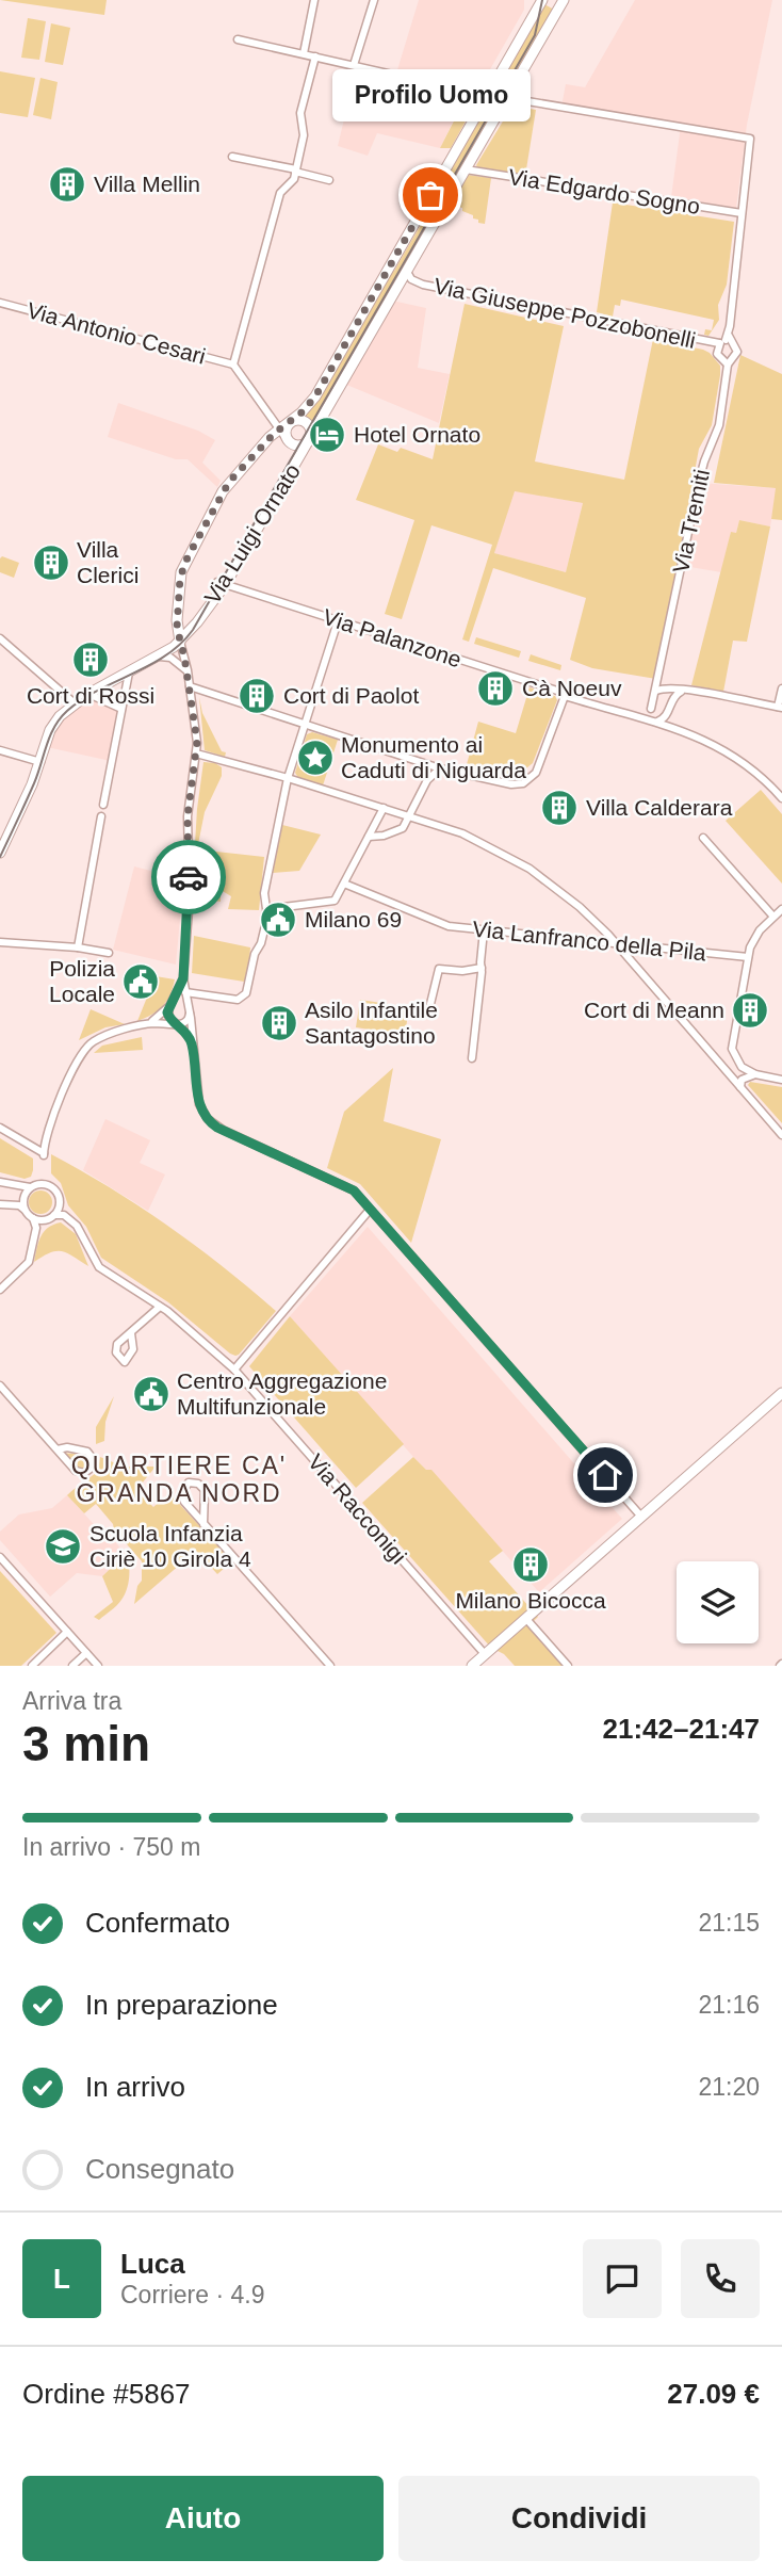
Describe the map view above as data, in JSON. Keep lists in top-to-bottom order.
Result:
{
  "streets": {
    "main road": ["Via Luigi Ornato"],
    "street": [
      "Via Edgardo Sogno",
      "Via Giuseppe Pozzobonelli",
      "Via Antonio Cesari",
      "Via Tremiti",
      "Via Palanzone",
      "Via Lanfranco della Pila",
      "Via Racconigi"
    ]
  },
  "crossings": [
    ["Via Edgardo Sogno", "Via Tremiti"],
    ["Via Edgardo Sogno", "Via Luigi Ornato"],
    ["Via Giuseppe Pozzobonelli", "Via Tremiti"],
    ["Via Giuseppe Pozzobonelli", "Via Luigi Ornato"],
    ["Via Tremiti", "Via Luigi Ornato"],
    ["Via Luigi Ornato", "Via Palanzone"]
  ],
  "districts": ["QUARTIERE CA' GRANDA NORD"],
  "places": {
    "building": [
      "Villa Mellin",
      "Villa Clerici",
      "Cort di Rossi",
      "Cà Noeuv",
      "Cort di Paolot",
      "Villa Calderara",
      "Cort di Meann",
      "Asilo Infantile Santagostino",
      "Milano Bicocca"
    ],
    "other": ["Profilo Uomo"],
    "hotel": ["Hotel Ornato"],
    "place": ["Monumento ai Caduti di Niguarda"],
    "public building": ["Milano 69", "Polizia Locale", "Centro Aggregazione Multifunzionale"],
    "school or university": ["Scuola Infanzia Ciriè 10 Girola 4"]
  },
  "page": {
    "bubble": "Profilo Uomo",
    "heading": ["3 min", "Arriva tra", "21:42–21:47"],
    "panel": [
      "Luca",
      "Corriere · 4.9",
      "Ordine #5867",
      "27.09 €"
    ],
    "bar": "In arrivo · 750 m",
    "list": [
      ["Confermato", "21:15"],
      ["In preparazione", "21:16"],
      ["In arrivo", "21:20"],
      "Consegnato"
    ],
    "round": "L",
    "buttons": ["Aiuto", "Condividi"]
  }
}
